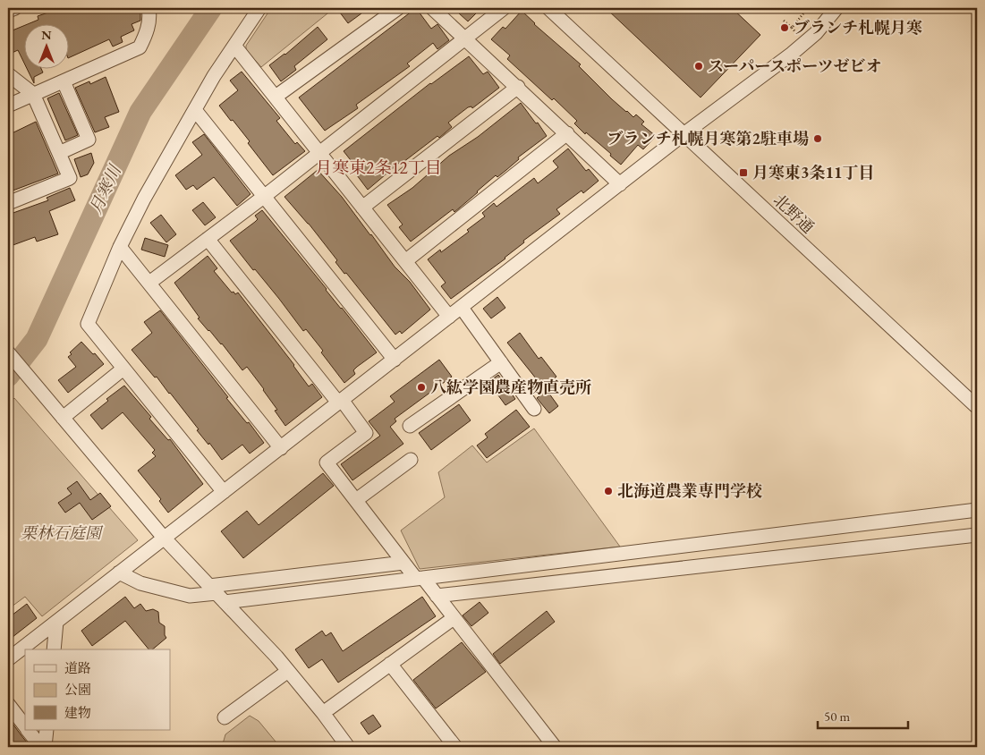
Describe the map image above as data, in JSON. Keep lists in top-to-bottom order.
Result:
{
  "streets": {
    "street": ["北野通"]
  },
  "districts": ["月寒東2条12丁目"],
  "water": ["月寒川"],
  "parks": ["栗林石庭園"],
  "places": {
    "other": [
      "ブランチ札幌月寒",
      "スーパースポーツゼビオ",
      "ブランチ札幌月寒第2駐車場",
      "八紘学園農産物直売所",
      "北海道農業専門学校"
    ],
    "transit": ["月寒東3条11丁目"]
  },
  "legend": ["道路", "公園", "建物"],
  "scale_bar": "50 m",
  "north": "top"
}
